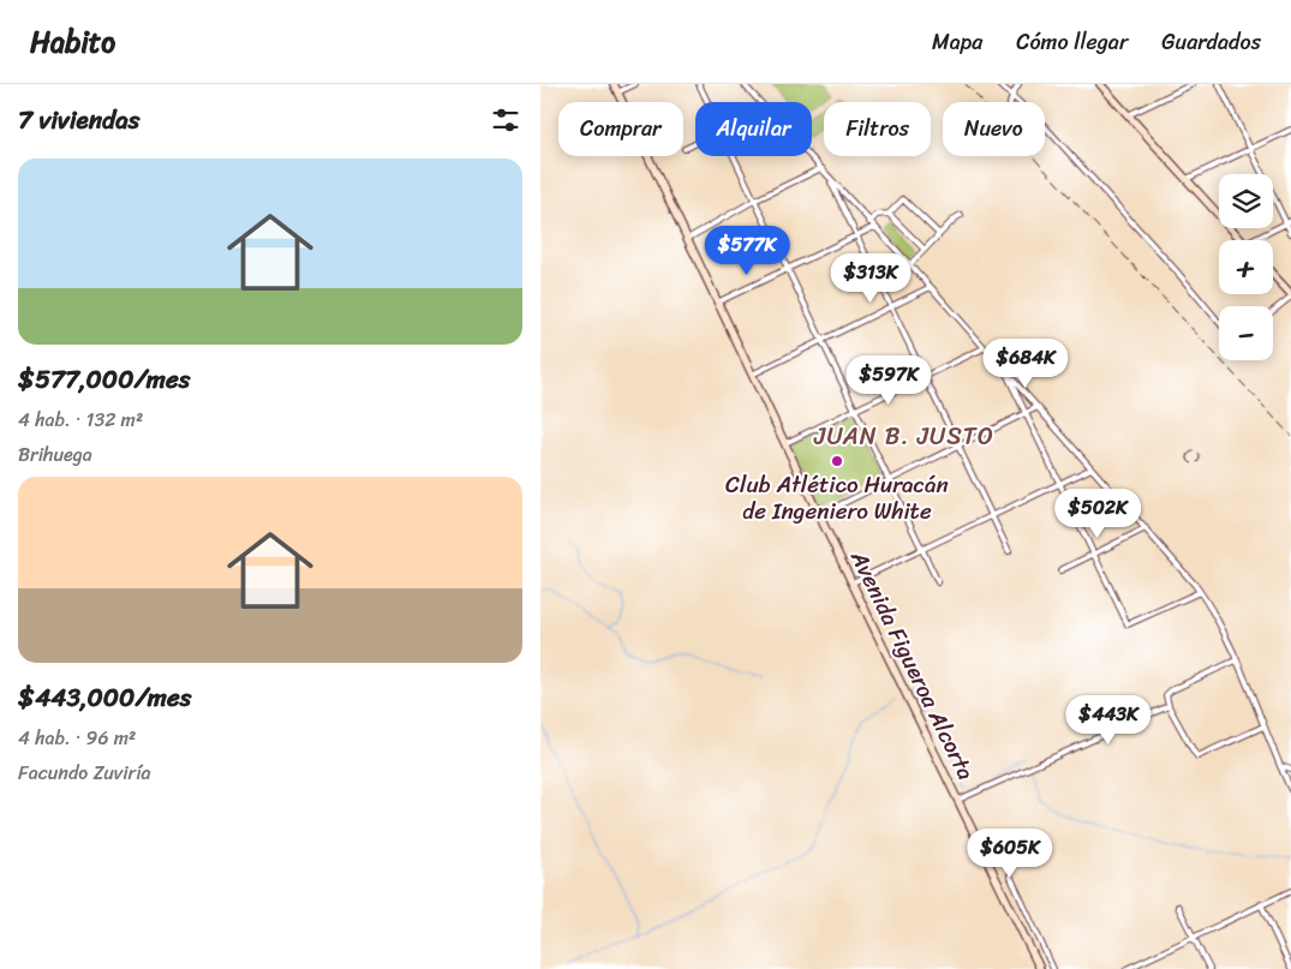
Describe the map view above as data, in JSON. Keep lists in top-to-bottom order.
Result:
{
  "streets": {
    "main road": ["Avenida Figueroa Alcorta"]
  },
  "districts": ["JUAN B. JUSTO"],
  "places": ["Club Atlético Huracán de Ingeniero White"],
  "page": {
    "header": "Habito",
    "nav": ["Mapa", "Cómo llegar", "Guardados"],
    "heading": "7 viviendas",
    "chip": [
      "Comprar",
      "Alquilar",
      "Filtros",
      "Nuevo"
    ],
    "list": [
      {
        "name": "$577,000/mes",
        "note": "4 hab. · 132 m² · Brihuega"
      },
      {
        "name": "$443,000/mes",
        "note": "4 hab. · 96 m² · Facundo Zuviría"
      }
    ],
    "map_buttons": ["+", "−"],
    "price": [
      "$577K",
      "$313K",
      "$684K",
      "$597K",
      "$502K",
      "$443K",
      "$605K"
    ]
  }
}
